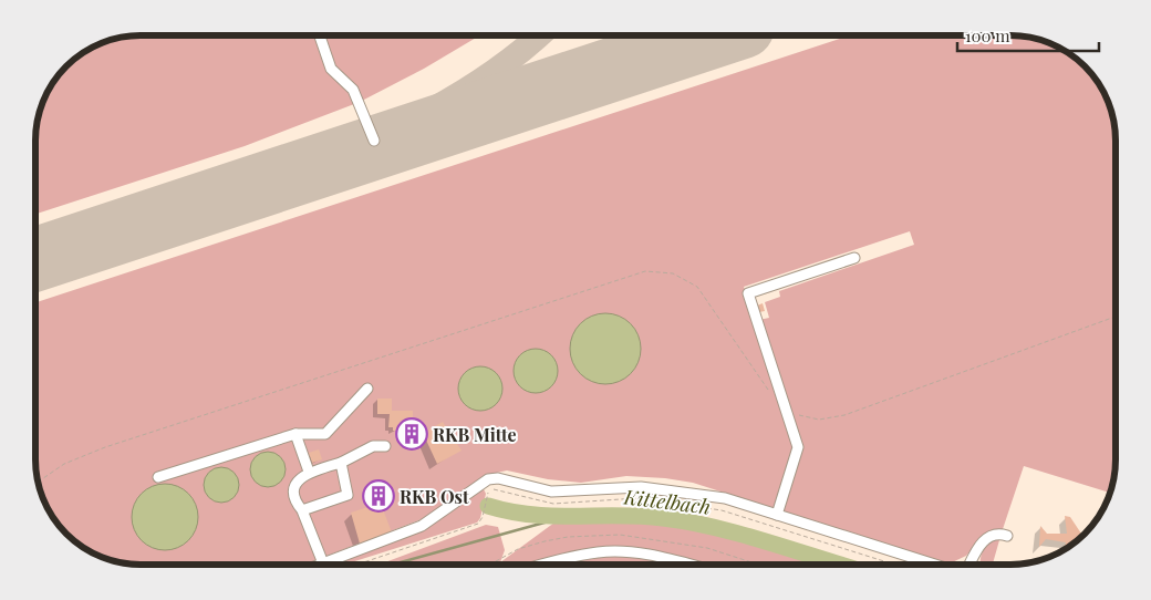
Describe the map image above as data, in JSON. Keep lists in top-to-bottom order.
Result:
{
  "water": ["Kittelbach"],
  "places": {
    "building": ["RKB Mitte", "RKB Ost"]
  },
  "scale_bar": "100 m"
}
